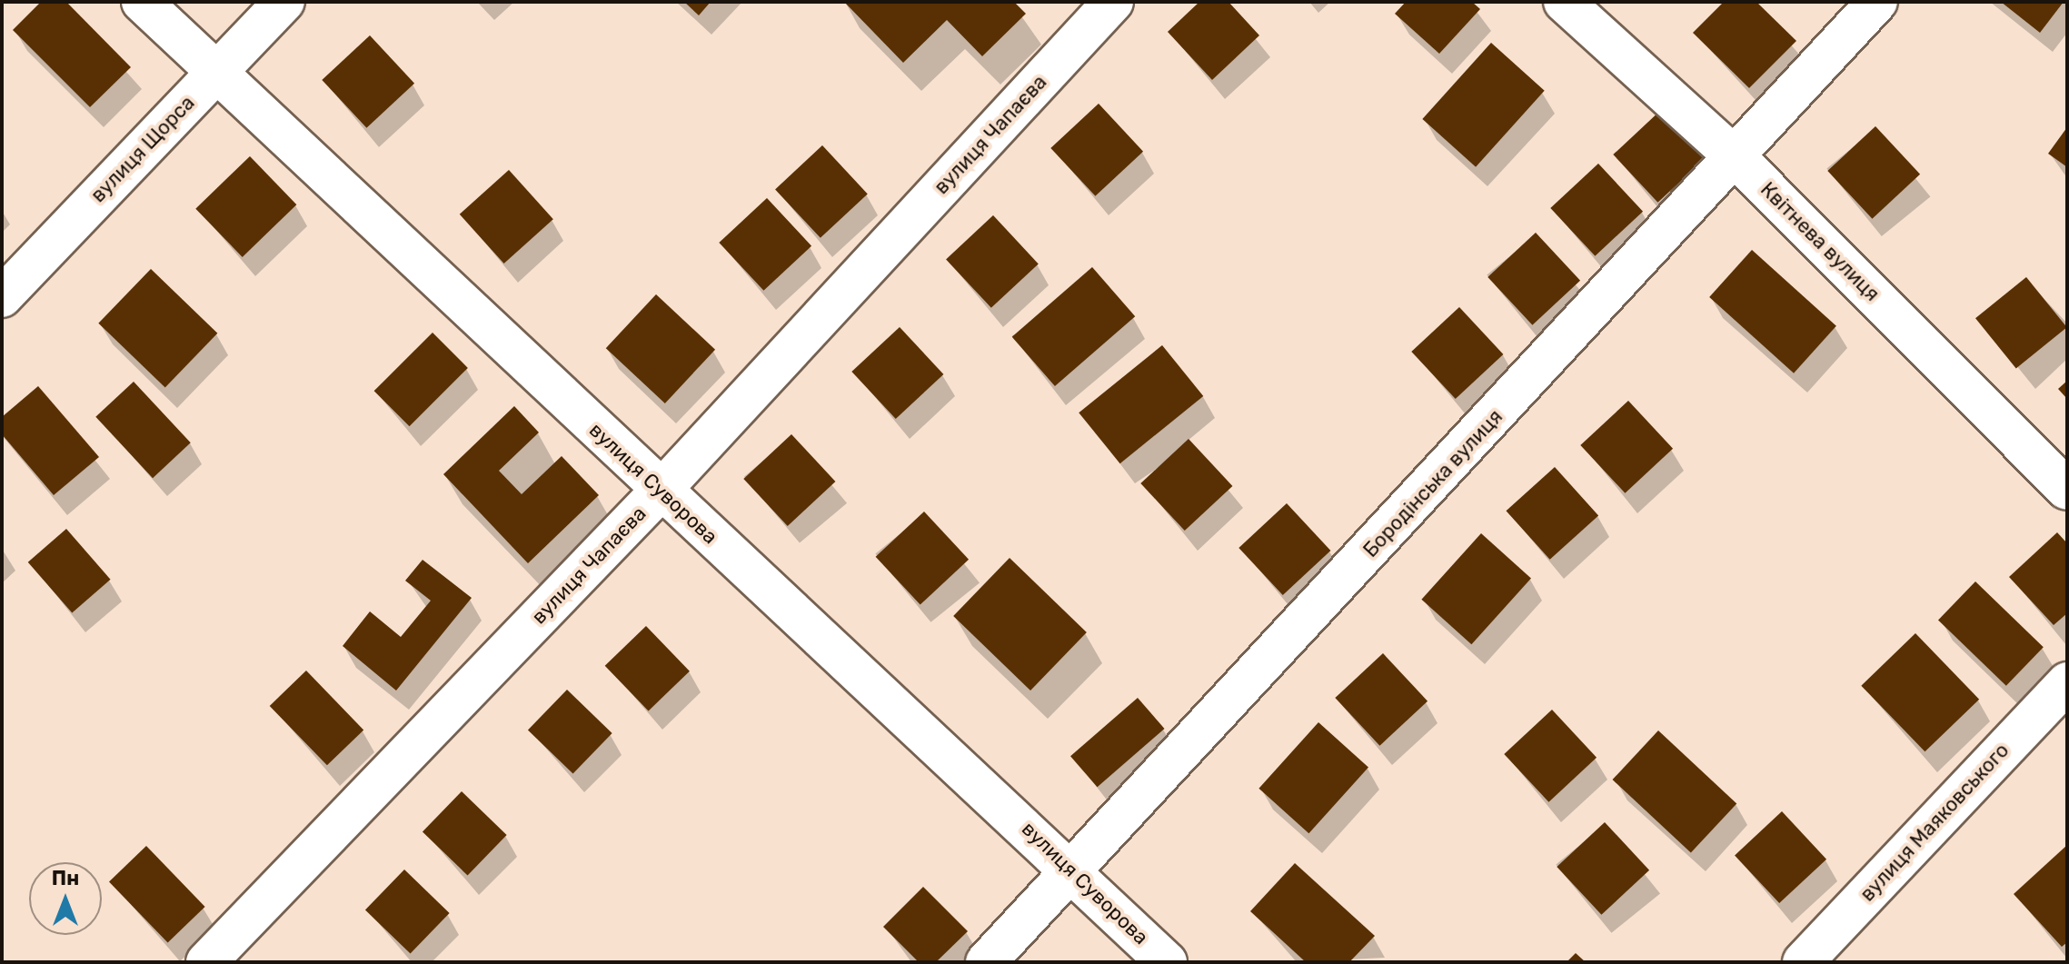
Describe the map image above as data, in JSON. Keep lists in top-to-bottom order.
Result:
{
  "streets": {
    "street": [
      "вулиця Чапаєва",
      "вулиця Щорса",
      "Квітнева вулиця",
      "вулиця Суворова",
      "Бородінська вулиця",
      "вулиця Маяковського"
    ]
  },
  "crossings": [
    ["вулиця Чапаєва", "вулиця Суворова"],
    ["вулиця Щорса", "вулиця Суворова"],
    ["Квітнева вулиця", "Бородінська вулиця"],
    ["вулиця Суворова", "Бородінська вулиця"]
  ],
  "north": "top"
}
